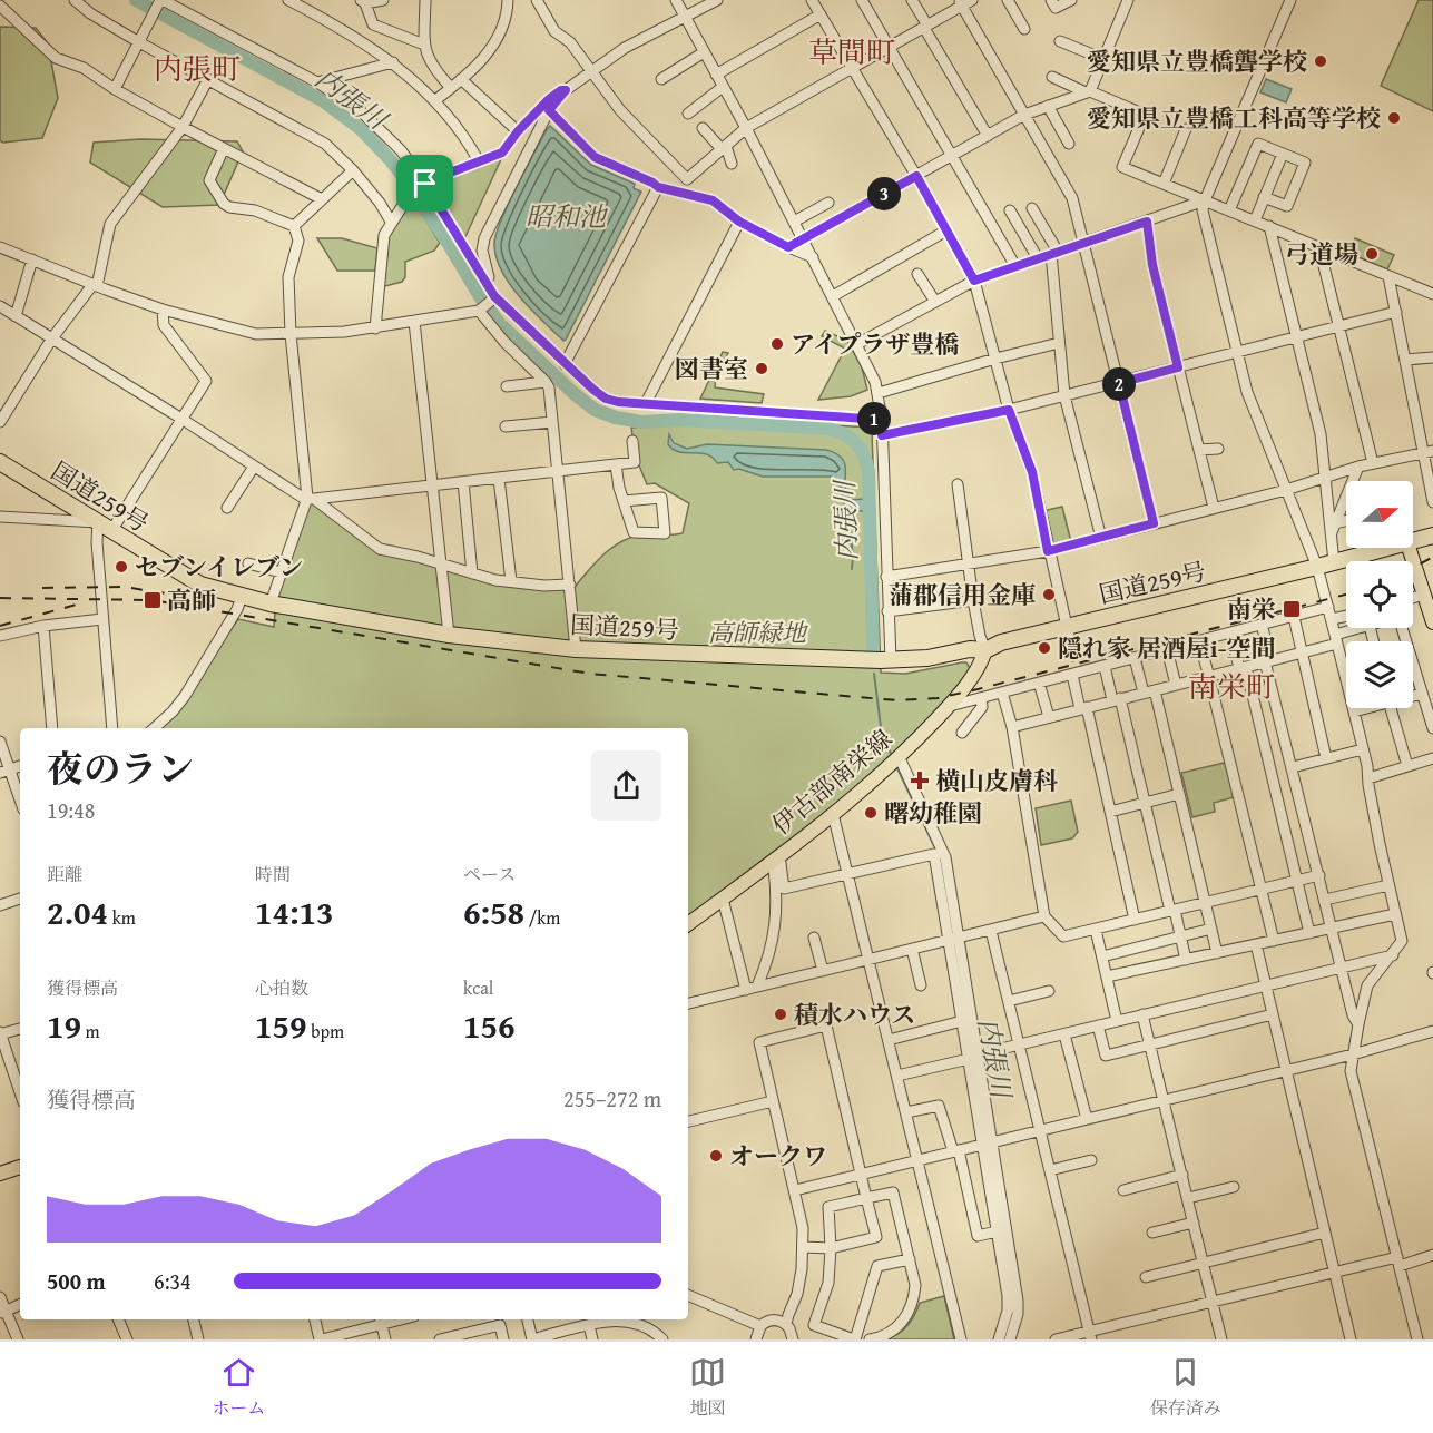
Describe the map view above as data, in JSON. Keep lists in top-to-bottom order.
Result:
{
  "streets": {
    "highway": ["国道259号"],
    "main road": ["伊古部南栄線"]
  },
  "crossings": [
    ["国道259号", "伊古部南栄線"]
  ],
  "districts": ["草間町", "内張町", "南栄町"],
  "water": ["内張川", "昭和池"],
  "parks": ["高師緑地"],
  "places": {
    "other": [
      "愛知県立豊橋聾学校",
      "愛知県立豊橋工科高等学校",
      "弓道場",
      "アイプラザ豊橋",
      "図書室",
      "セブンイレブン",
      "蒲郡信用金庫",
      "隠れ家 居酒屋i-空間",
      "曙幼稚園",
      "積水ハウス",
      "オークワ"
    ],
    "transit": ["高師", "南栄"],
    "health": ["横山皮膚科"]
  },
  "north": "right",
  "page": {
    "pins": ["3", "2", "1"],
    "heading": ["夜のラン", "19:48"],
    "stats": [
      ["距離", "2.04 km"],
      ["時間", "14:13"],
      ["ペース", "6:58 /km"],
      ["獲得標高", "19 m"],
      ["心拍数", "159 bpm"],
      ["kcal", "156"]
    ],
    "chart": ["獲得標高", "255–272 m"],
    "list": [
      {
        "name": "500 m",
        "note": "6:34"
      }
    ],
    "tabs": ["ホーム", "地図", "保存済み"]
  }
}
